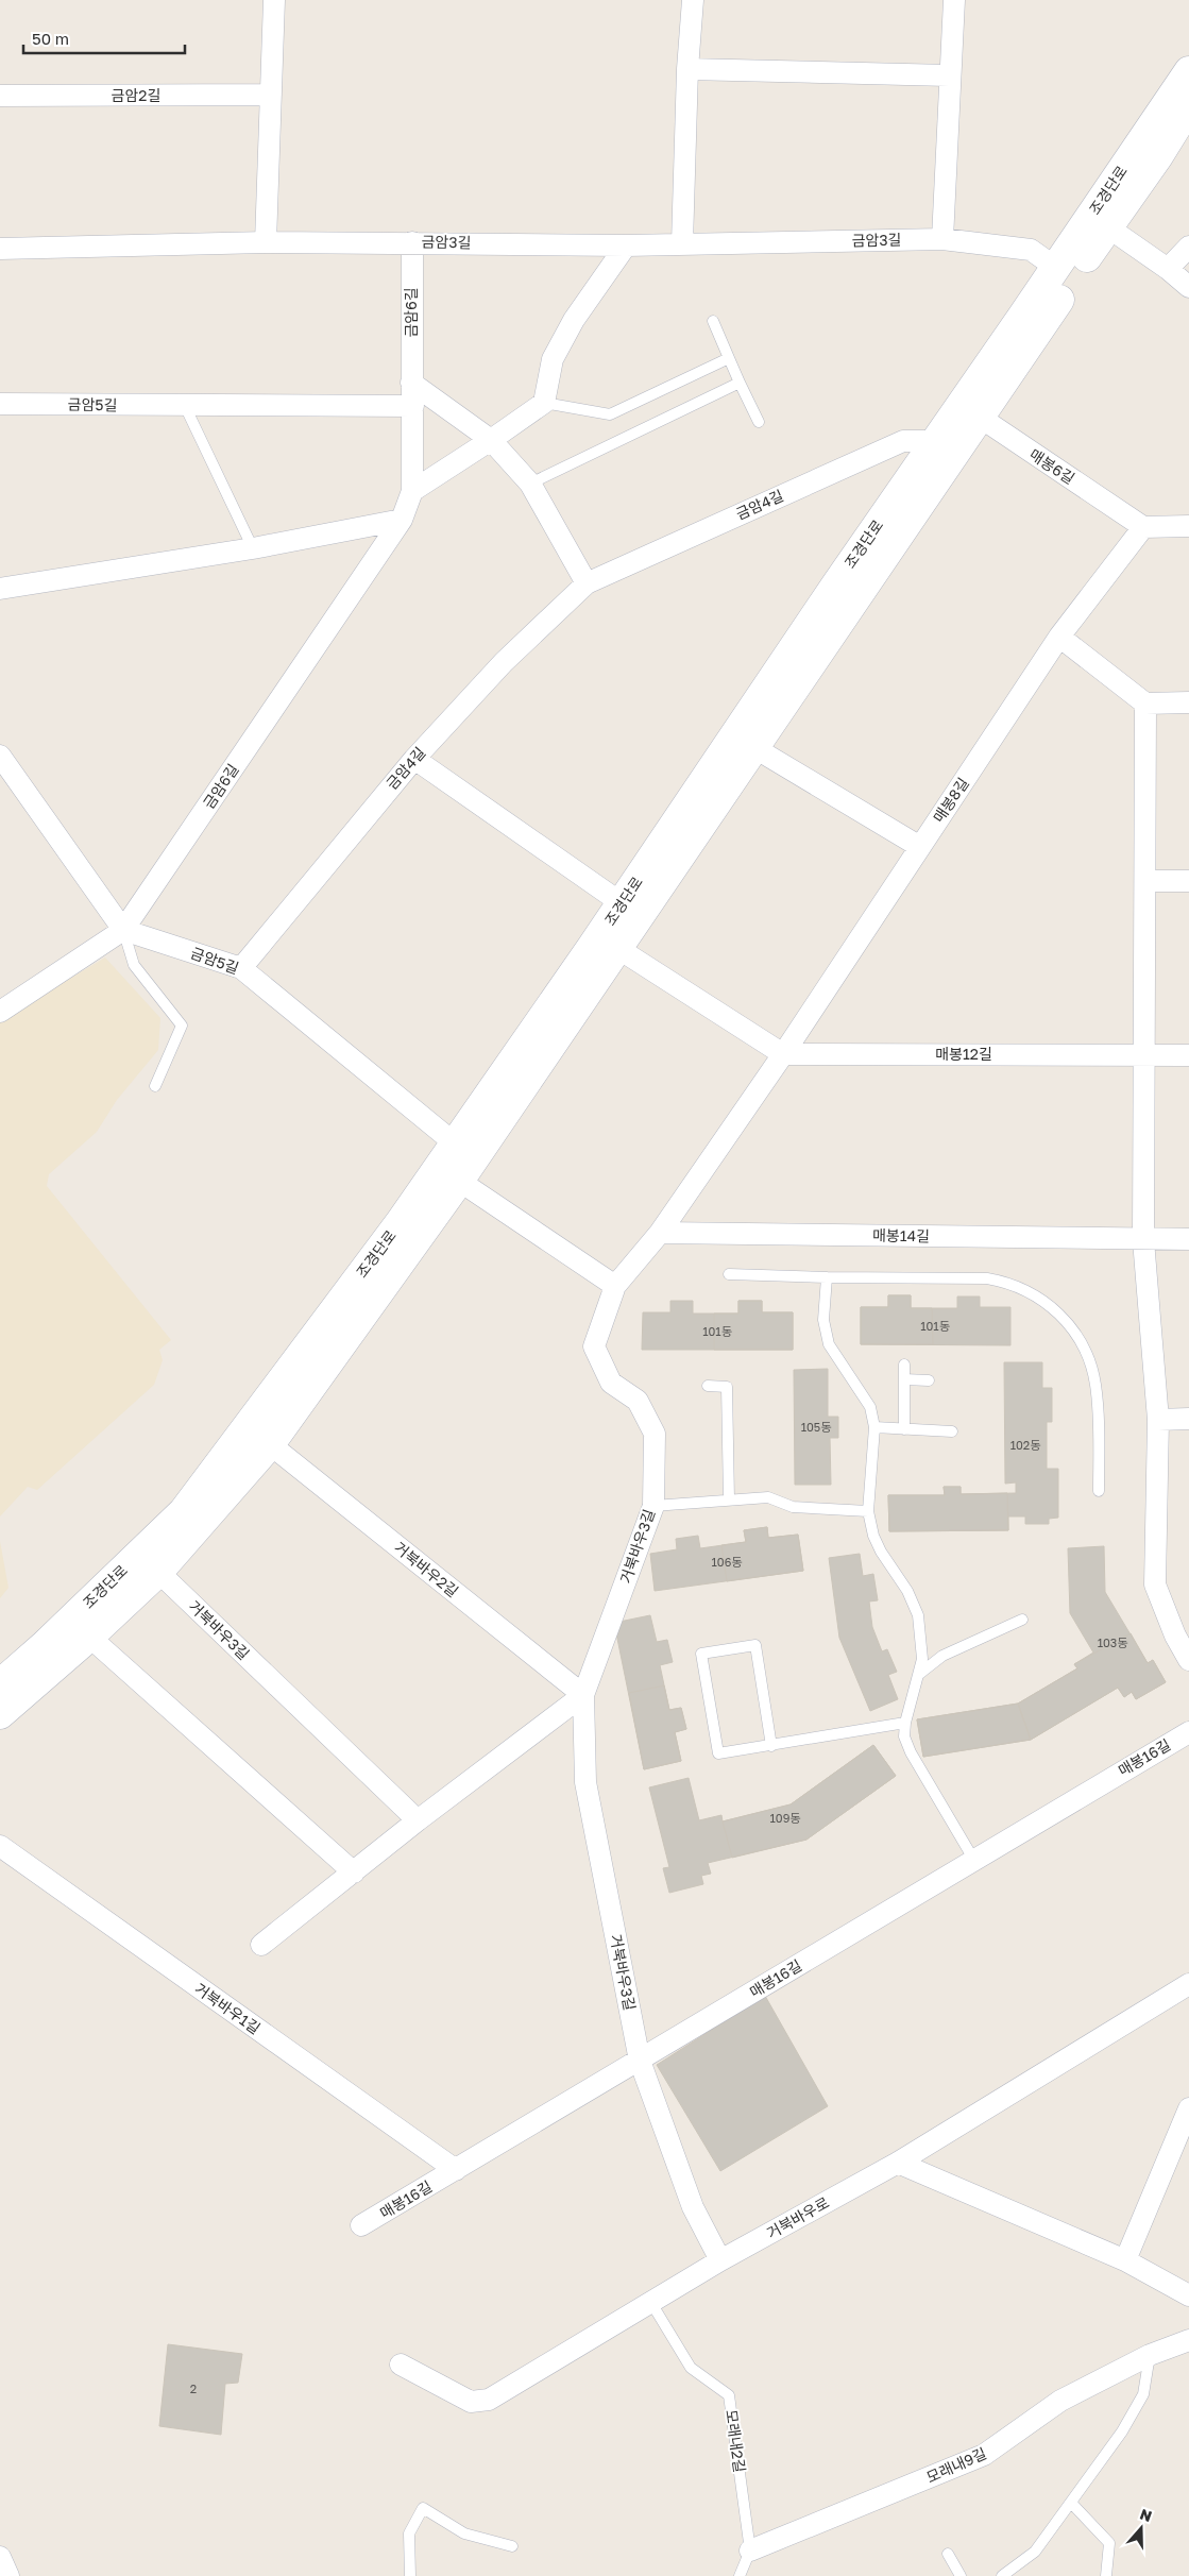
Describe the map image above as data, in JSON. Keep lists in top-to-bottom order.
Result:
{
  "streets": {
    "street": [
      "금암2길",
      "조경단로",
      "금암3길",
      "금암6길",
      "금암5길",
      "매봉6길",
      "금암4길",
      "매봉8길",
      "매봉12길",
      "매봉14길",
      "거북바우3길",
      "거북바우2길",
      "매봉16길",
      "거북바우1길",
      "거북바우로",
      "모래내9길"
    ],
    "lane": ["모래내2길"]
  },
  "crossings": [
    ["조경단로", "금암3길"],
    ["조경단로", "금암5길"],
    ["조경단로", "매봉6길"],
    ["조경단로", "금암4길"],
    ["조경단로", "거북바우3길"],
    ["조경단로", "거북바우2길"],
    ["금암3길", "금암6길"],
    ["금암6길", "금암5길"],
    ["금암5길", "금암4길"],
    ["매봉8길", "매봉12길"],
    ["거북바우3길", "거북바우2길"],
    ["거북바우3길", "매봉16길"],
    ["거북바우3길", "거북바우로"],
    ["매봉16길", "거북바우1길"],
    ["거북바우로", "모래내2길"],
    ["모래내2길", "모래내9길"]
  ],
  "house_numbers": [
    "101동",
    "101동",
    "105동",
    "102동",
    "106동",
    "103동",
    "109동",
    "2"
  ],
  "scale_bar": "50 m",
  "north": "top"
}
